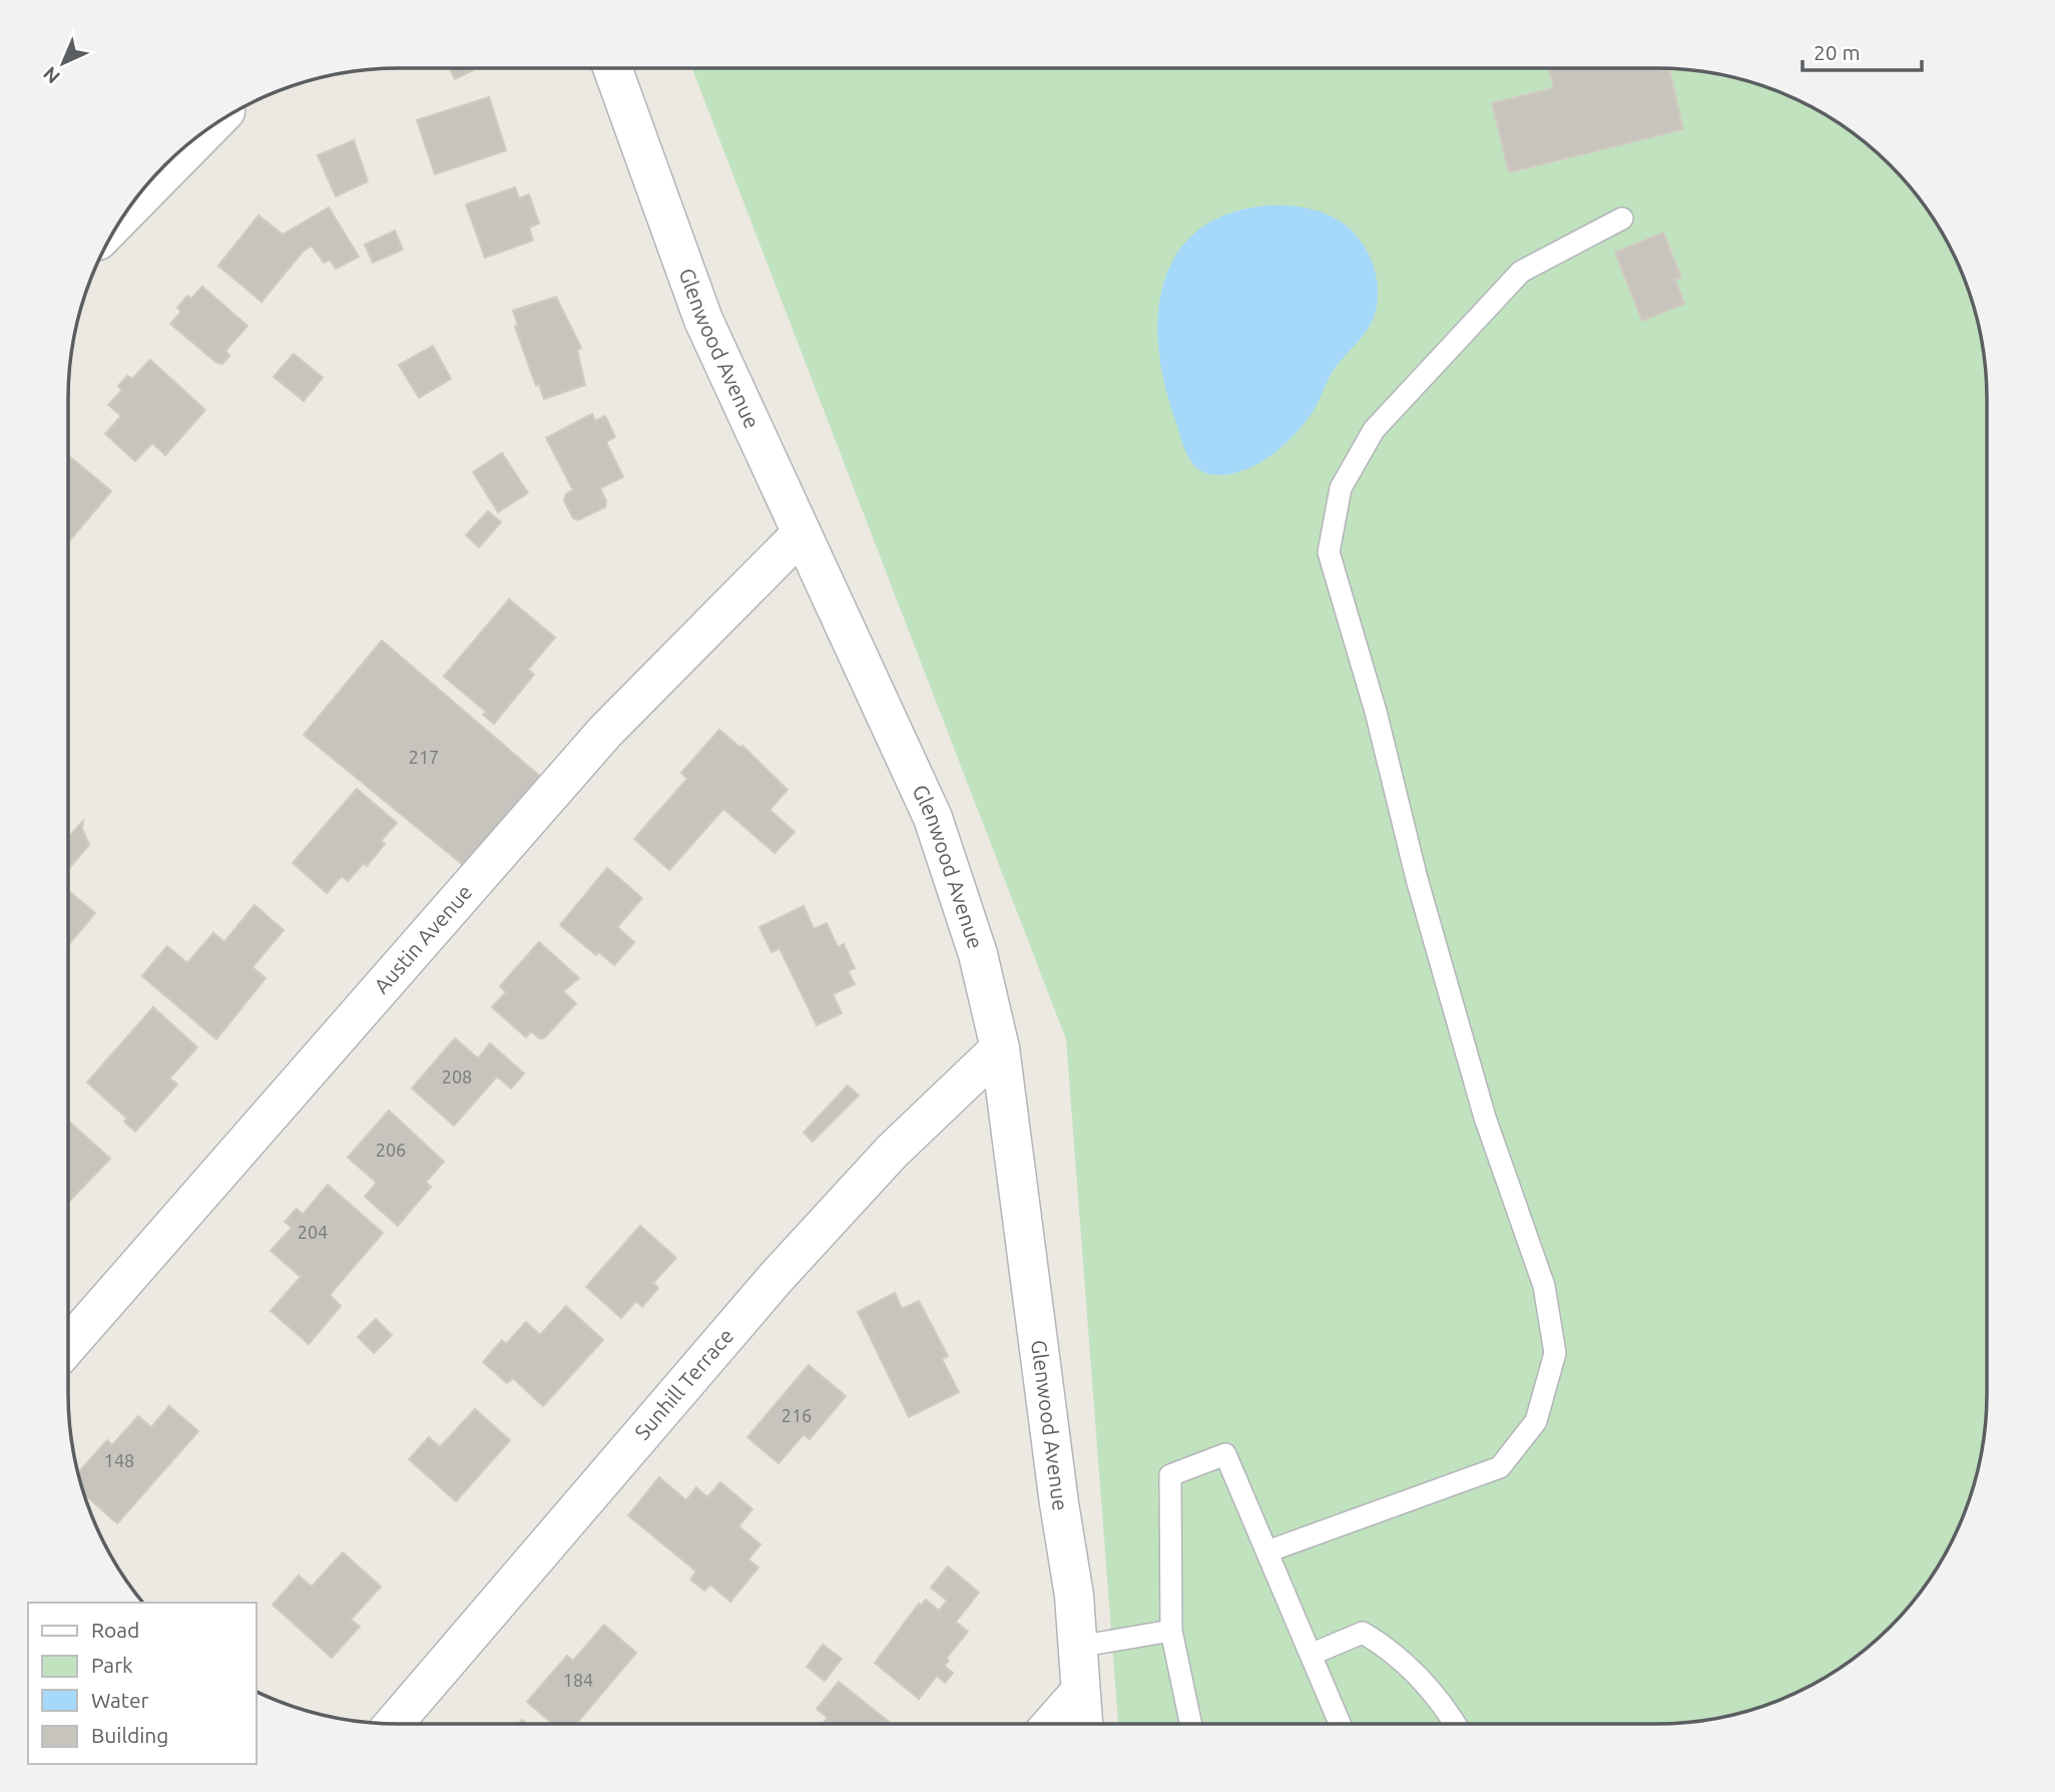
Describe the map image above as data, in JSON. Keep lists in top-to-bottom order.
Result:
{
  "streets": {
    "street": ["Glenwood Avenue", "Austin Avenue", "Sunhill Terrace"]
  },
  "crossings": [
    ["Glenwood Avenue", "Austin Avenue"],
    ["Glenwood Avenue", "Sunhill Terrace"]
  ],
  "house_numbers": [
    "217",
    "208",
    "206",
    "204",
    "216",
    "148",
    "184"
  ],
  "legend": [
    "Road",
    "Park",
    "Water",
    "Building"
  ],
  "scale_bar": "20 m",
  "north": "bottom left"
}
